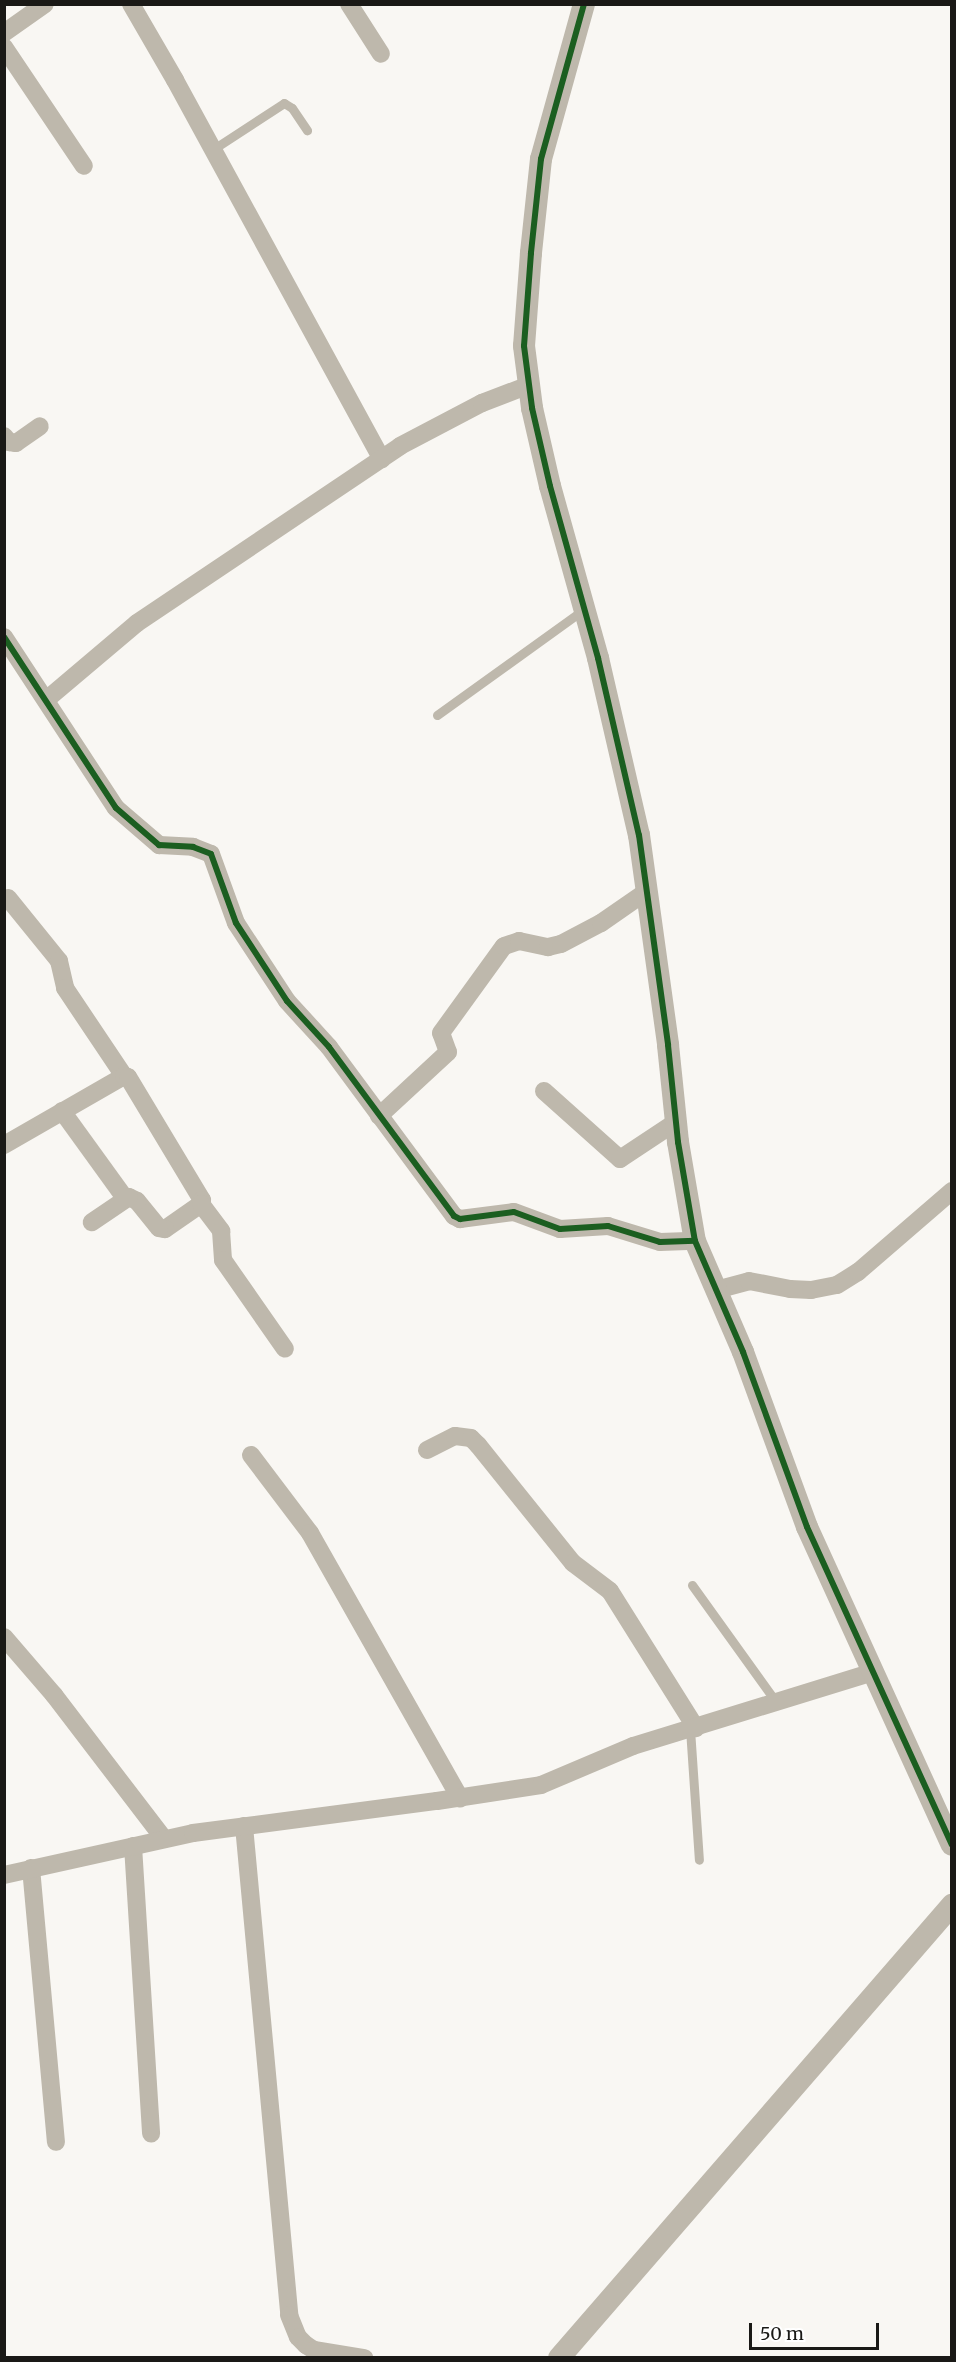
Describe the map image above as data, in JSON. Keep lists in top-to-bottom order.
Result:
{
  "scale_bar": "50 m"
}
